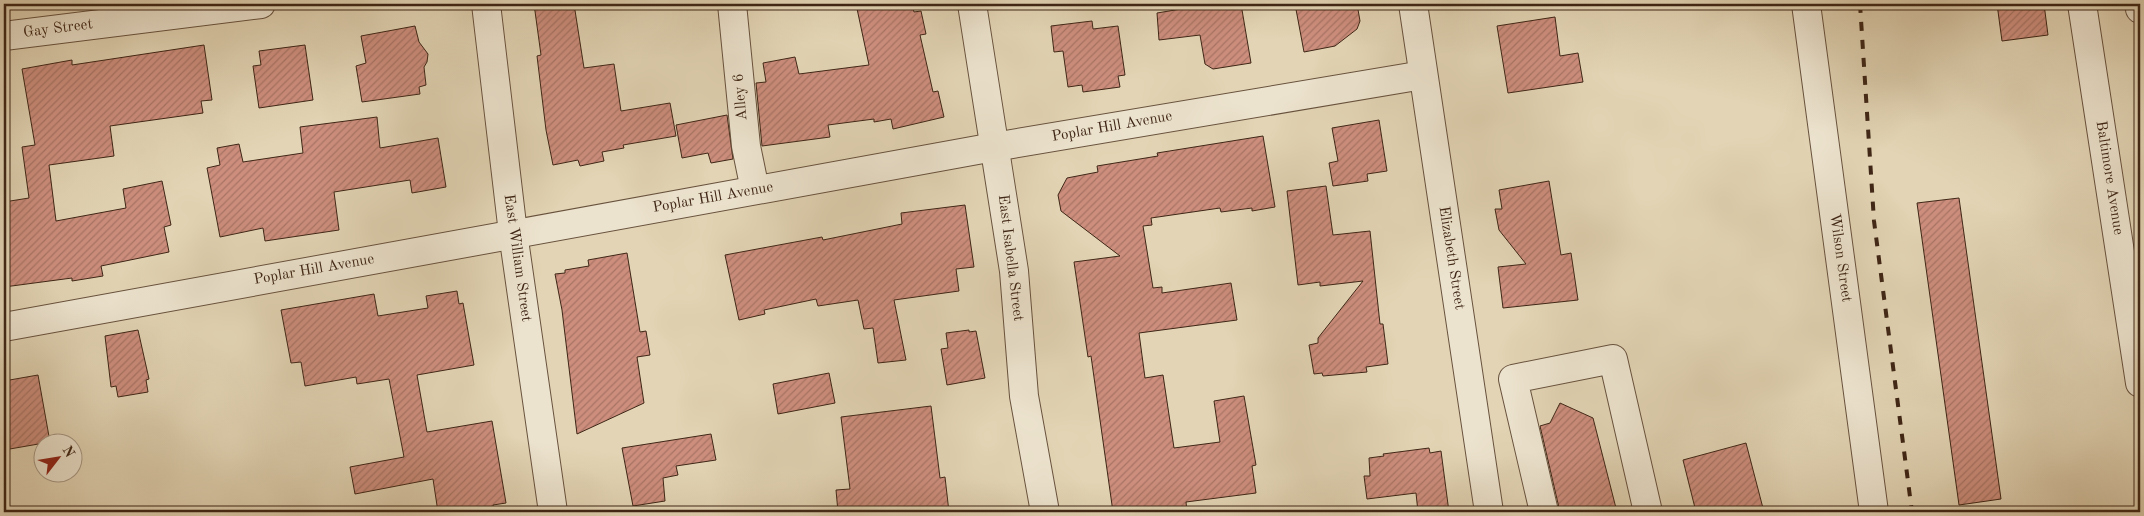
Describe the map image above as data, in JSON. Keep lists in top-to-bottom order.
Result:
{
  "streets": {
    "street": [
      "Gay Street",
      "Alley 6",
      "Poplar Hill Avenue",
      "Baltimore Avenue",
      "East William Street",
      "East Isabella Street",
      "Elizabeth Street",
      "Wilson Street"
    ]
  },
  "crossings": [
    ["Alley 6", "Poplar Hill Avenue"],
    ["Poplar Hill Avenue", "East William Street"],
    ["Poplar Hill Avenue", "East Isabella Street"],
    ["Poplar Hill Avenue", "Elizabeth Street"]
  ],
  "north": "top right"
}
